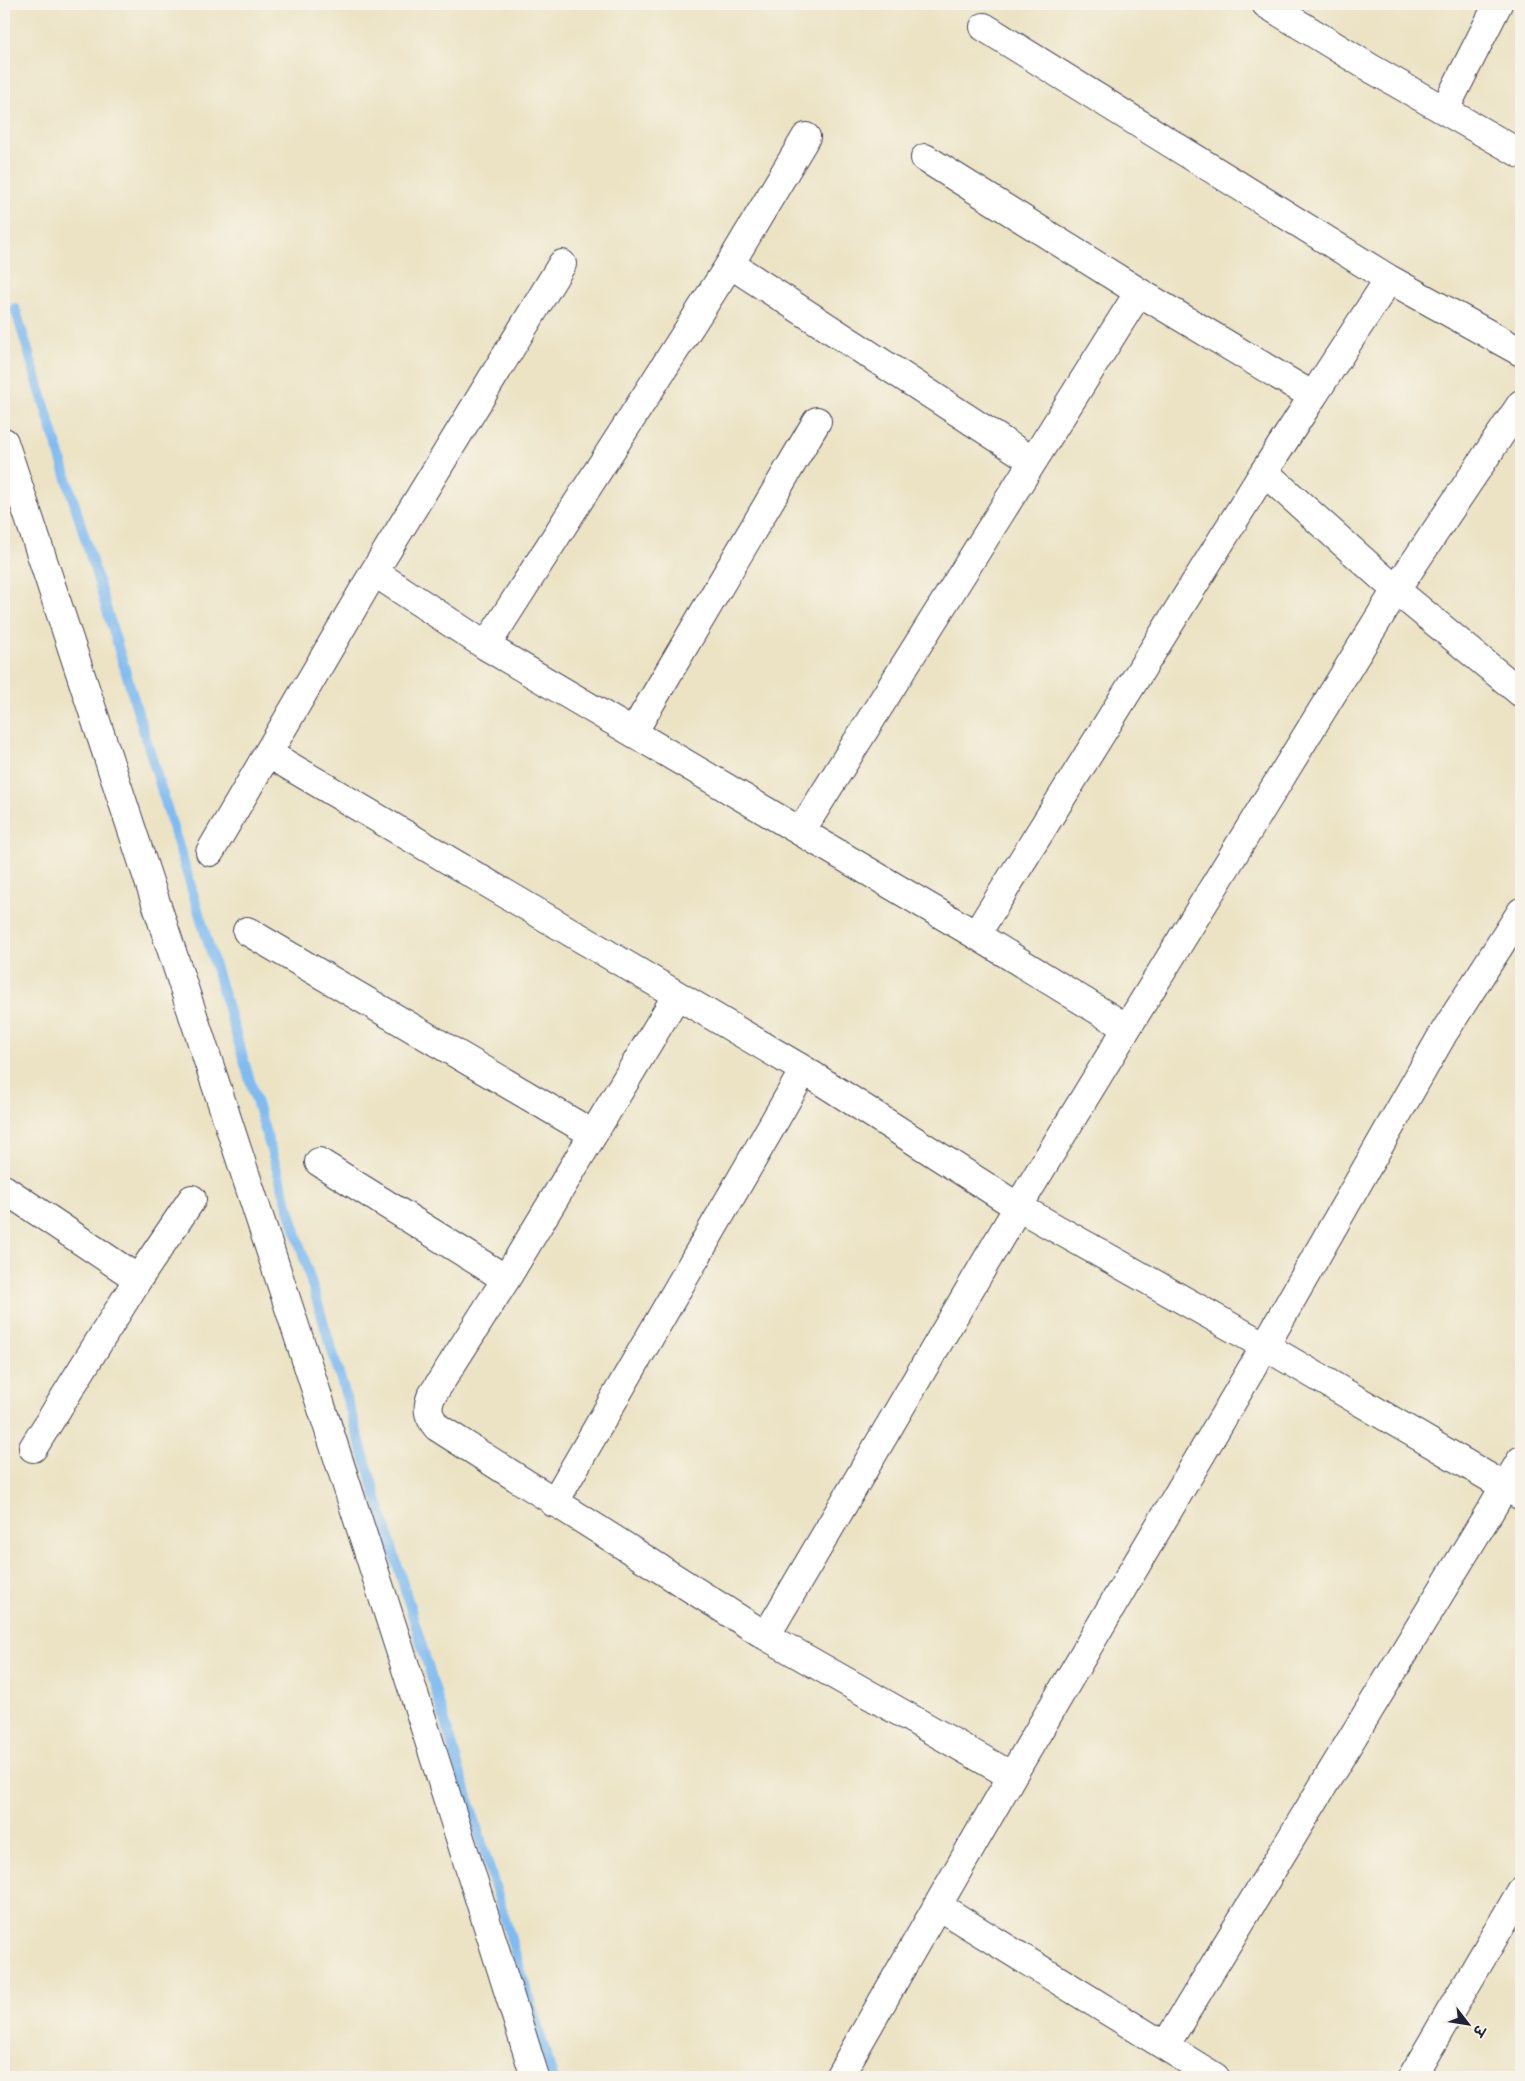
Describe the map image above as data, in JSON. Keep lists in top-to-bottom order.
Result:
{
  "north": "bottom right"
}
